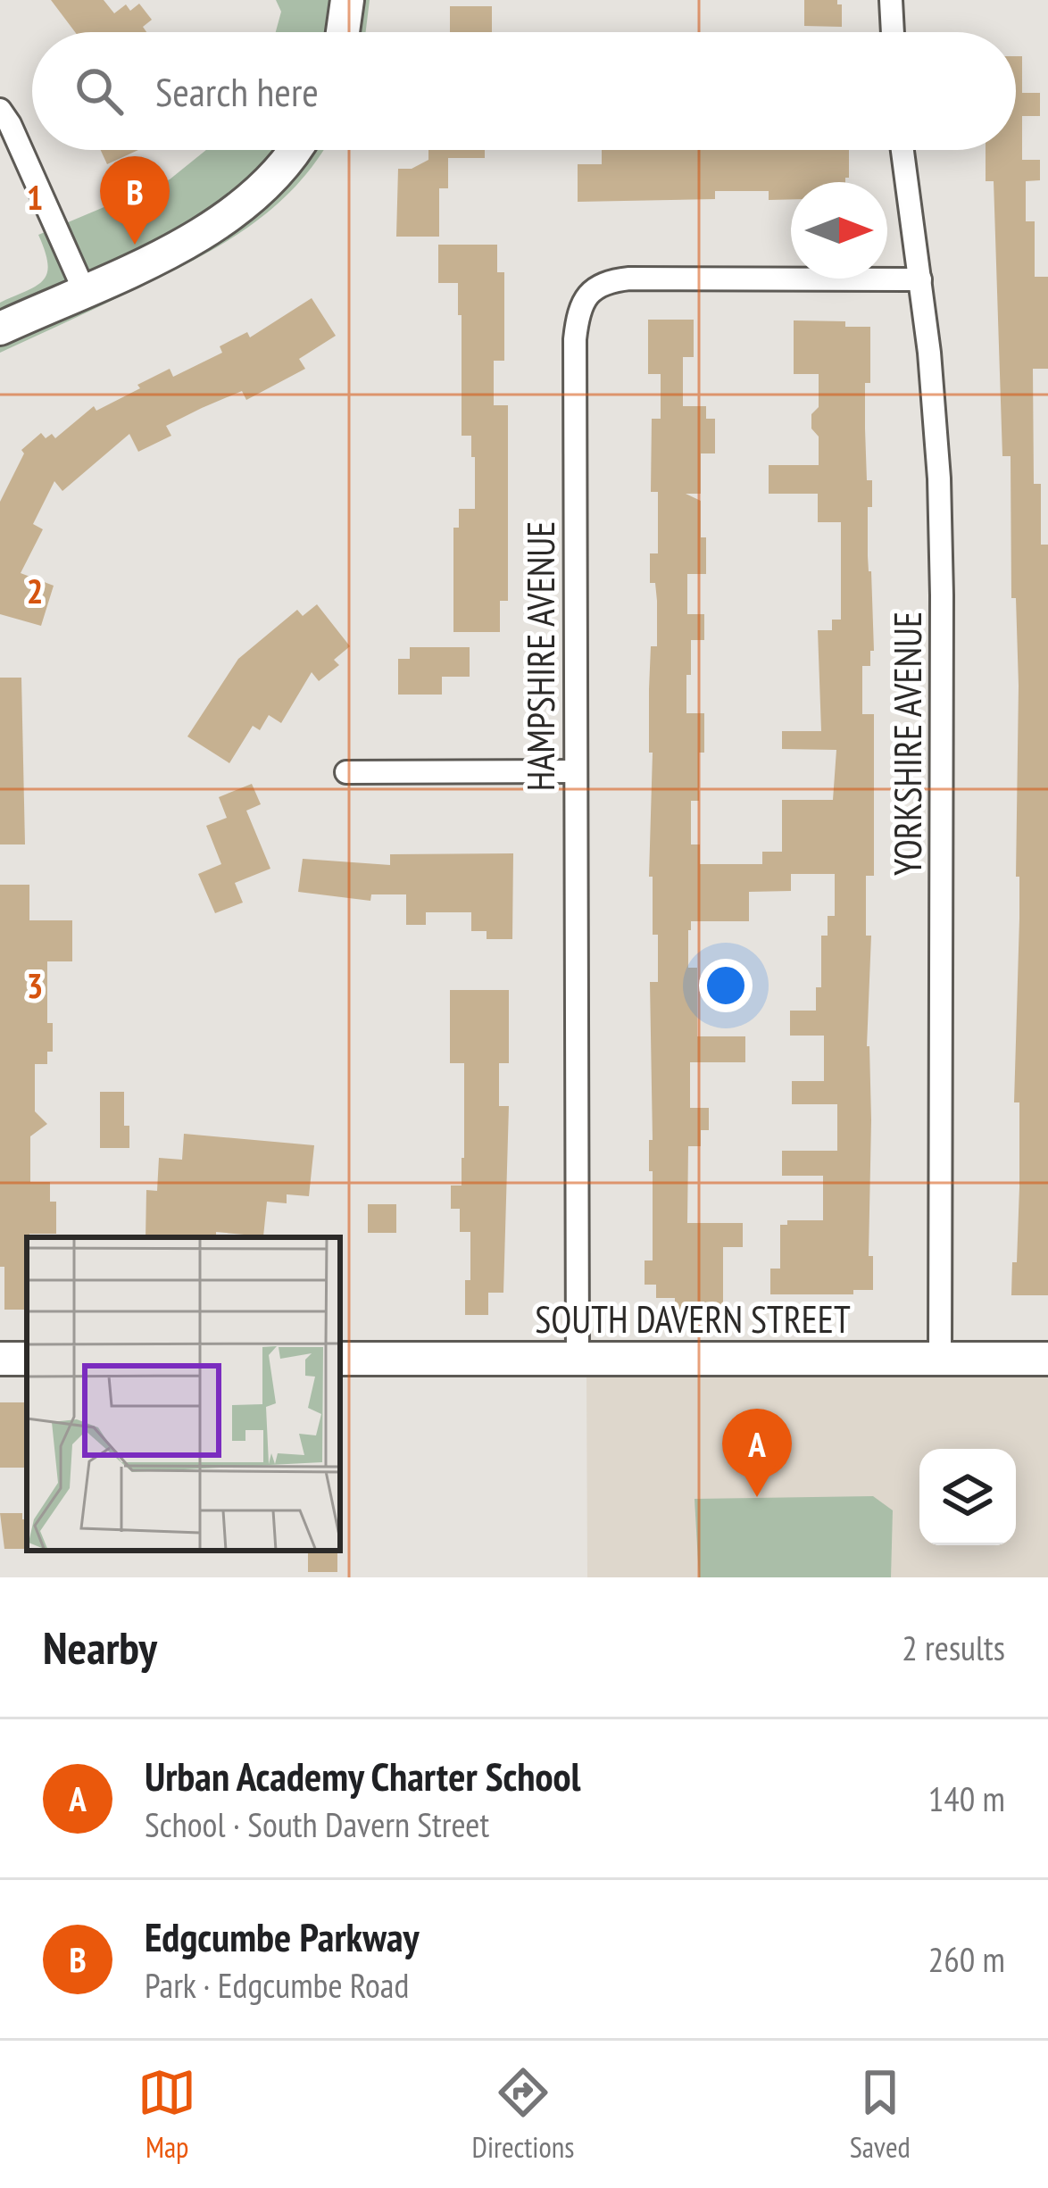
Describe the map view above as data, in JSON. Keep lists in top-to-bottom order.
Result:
{
  "streets": {
    "street": ["HAMPSHIRE AVENUE", "YORKSHIRE AVENUE", "SOUTH DAVERN STREET"]
  },
  "crossings": [
    ["HAMPSHIRE AVENUE", "YORKSHIRE AVENUE"],
    ["HAMPSHIRE AVENUE", "SOUTH DAVERN STREET"],
    ["YORKSHIRE AVENUE", "SOUTH DAVERN STREET"]
  ],
  "north": "right",
  "page": {
    "search": "Search here",
    "pins": ["B", "A"],
    "heading": ["Nearby", "2 results"],
    "list": [
      {
        "mark": "A",
        "name": "Urban Academy Charter School",
        "note": "School · South Davern Street",
        "value": "140 m"
      },
      {
        "mark": "B",
        "name": "Edgcumbe Parkway",
        "note": "Park · Edgcumbe Road",
        "value": "260 m"
      }
    ],
    "nav": ["Map", "Directions", "Saved"]
  },
  "grid": {
    "rows": ["1", "2", "3"]
  }
}
